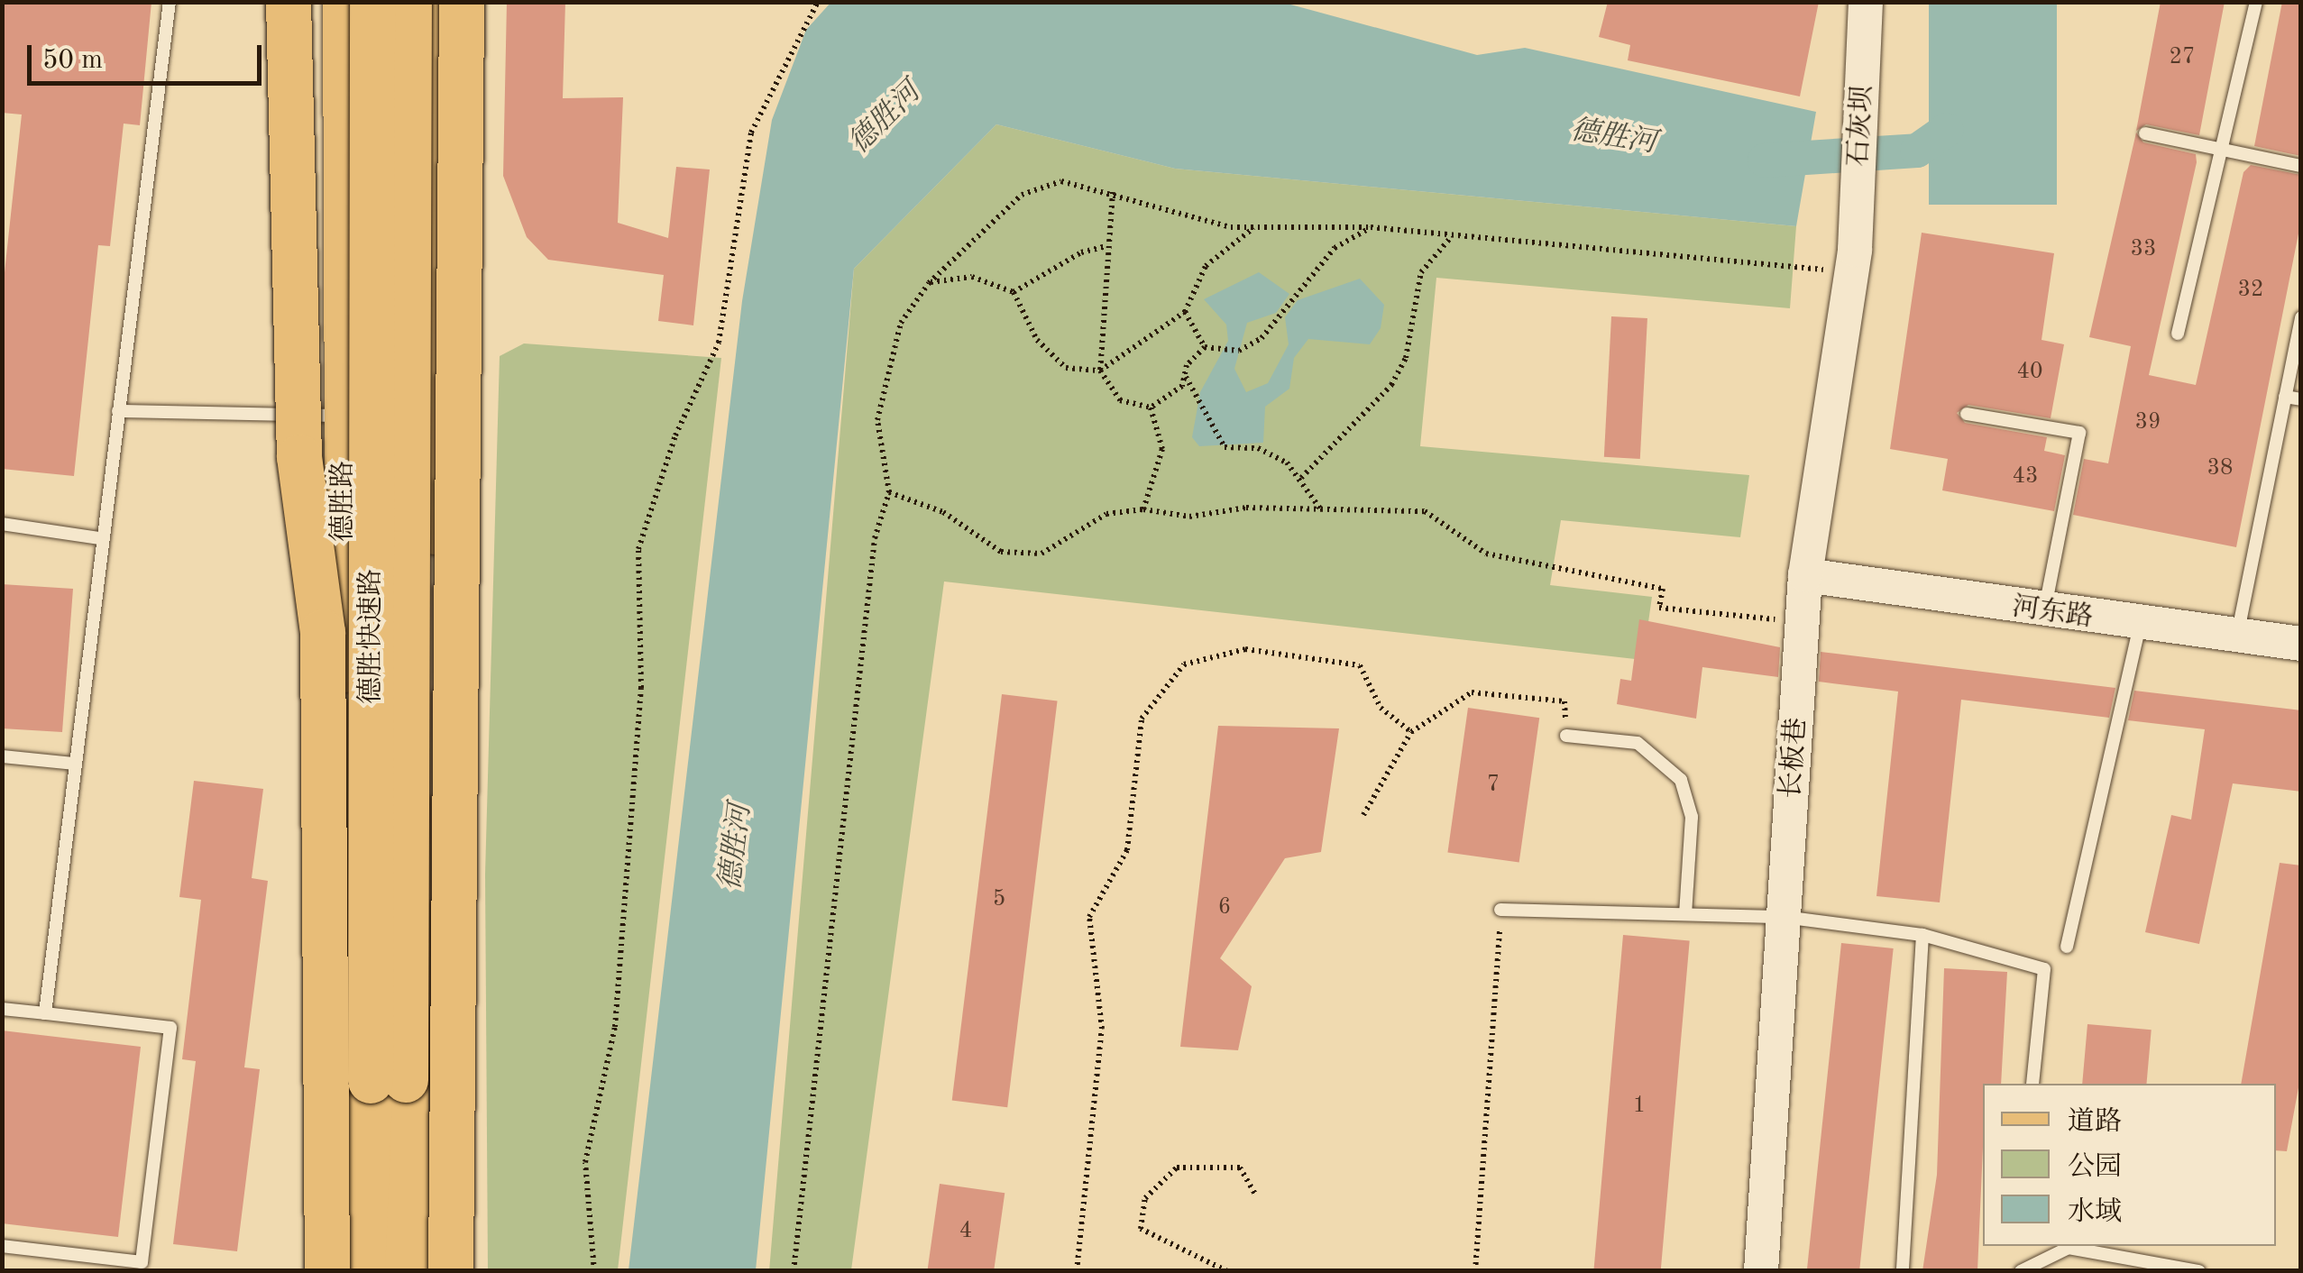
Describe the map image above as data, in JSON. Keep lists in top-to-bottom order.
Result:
{
  "streets": {
    "highway": ["德胜快速路"],
    "main road": ["德胜路"],
    "street": ["石灰坝", "河东路", "长板巷"]
  },
  "crossings": [
    ["石灰坝", "长板巷"],
    ["河东路", "长板巷"]
  ],
  "water": ["德胜河"],
  "house_numbers": [
    "27",
    "33",
    "32",
    "40",
    "39",
    "38",
    "43",
    "7",
    "5",
    "6",
    "1",
    "4"
  ],
  "legend": ["道路", "公园", "水域"],
  "scale_bar": "50 m"
}
